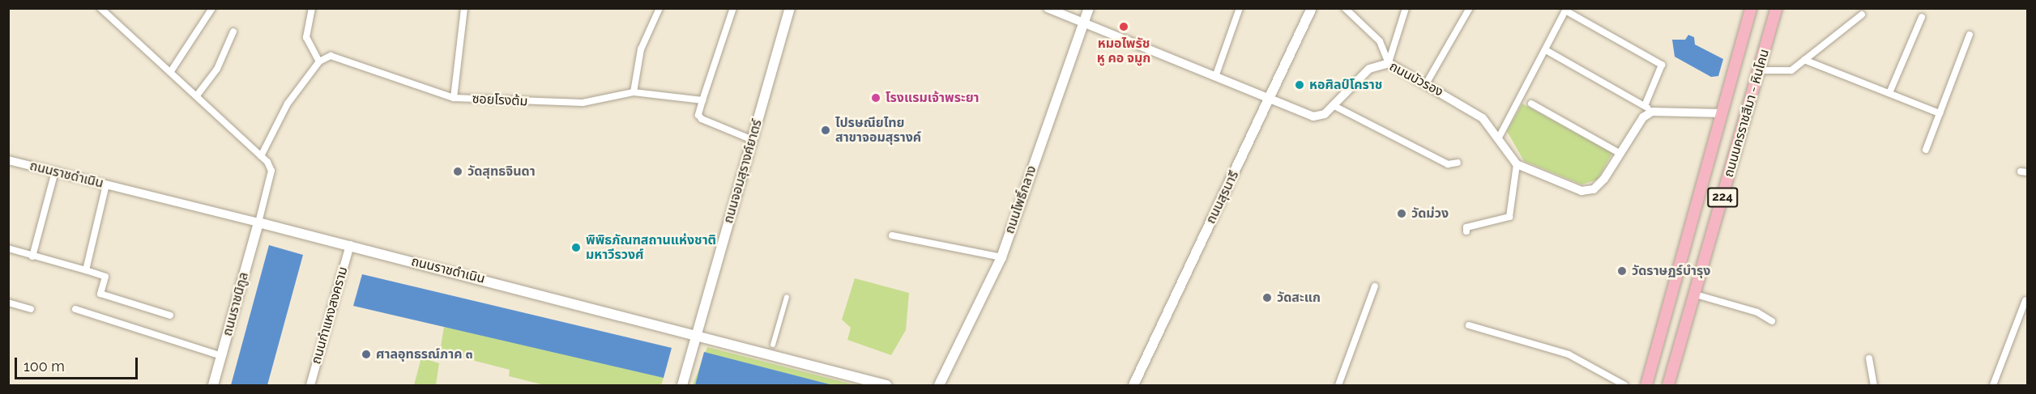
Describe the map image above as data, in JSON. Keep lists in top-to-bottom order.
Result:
{
  "streets": {
    "main road": [
      "ถนนนครราชสีมา - หินโคน",
      "ถนนจอมสุรางค์ยาตร์",
      "ถนนราชดำเนิน",
      "ถนนสุรนารี",
      "224",
      "ถนนโพธิ์กลาง",
      "ถนนราชนิกูล"
    ],
    "street": ["ถนนบัวรอง", "ซอยโรงต้ม", "ถนนกำแหงสงคราม"]
  },
  "crossings": [
    ["ถนนบัวรอง", "ถนนสุรนารี"],
    ["ถนนบัวรอง", "ถนนโพธิ์กลาง"],
    ["ถนนจอมสุรางค์ยาตร์", "ถนนราชดำเนิน"],
    ["ถนนราชดำเนิน", "ถนนราชนิกูล"],
    ["ถนนราชดำเนิน", "ถนนกำแหงสงคราม"]
  ],
  "places": [
    "หมอไพรัช หู คอ จมูก",
    "หอศิลป์โคราช",
    "โรงแรมเจ้าพระยา",
    "ไปรษณียไทย สาขาจอมสุรางค์",
    "วัดสุทธจินดา",
    "วัดม่วง",
    "พิพิธภัณฑสถานแห่งชาติ มหาวีรวงศ์",
    "วัดราษฏร์บำรุง",
    "วัดสะแก",
    "ศาลอุทธรณ์ภาค ๓"
  ],
  "scale_bar": "100 m"
}
